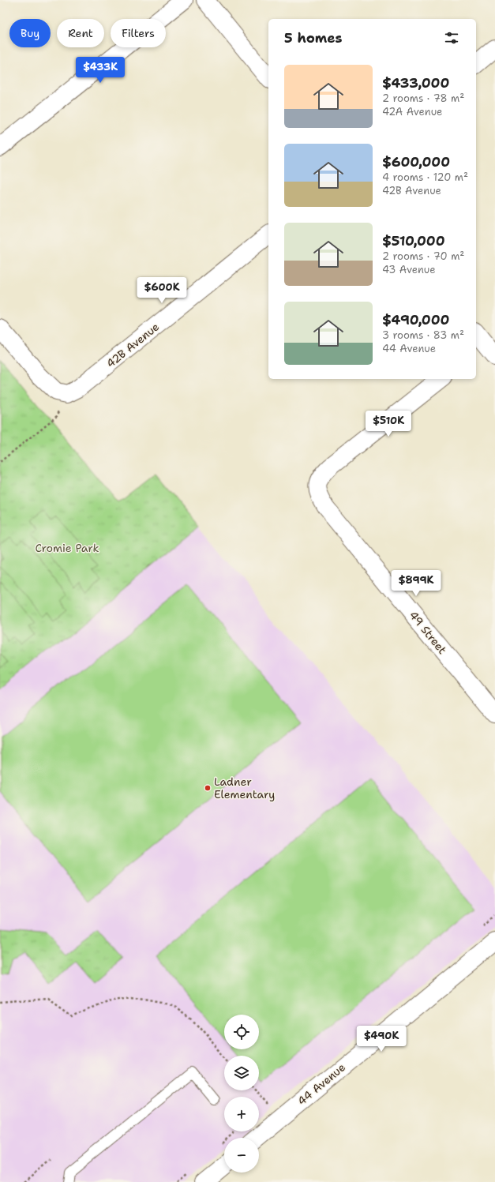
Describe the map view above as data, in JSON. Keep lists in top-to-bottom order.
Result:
{
  "streets": {
    "street": ["42B Avenue", "49 Street", "44 Avenue"]
  },
  "parks": ["Cromie Park"],
  "places": ["Ladner Elementary"],
  "page": {
    "chip": ["Buy", "Rent", "Filters"],
    "heading": "5 homes",
    "price": [
      "$433K",
      "$600K",
      "$510K",
      "$899K",
      "$490K"
    ],
    "list": [
      {
        "name": "$433,000",
        "note": "2 rooms · 78 m² · 42A Avenue"
      },
      {
        "name": "$600,000",
        "note": "4 rooms · 120 m² · 42B Avenue"
      },
      {
        "name": "$510,000",
        "note": "2 rooms · 70 m² · 43 Avenue"
      },
      {
        "name": "$490,000",
        "note": "3 rooms · 83 m² · 44 Avenue"
      }
    ],
    "map_buttons": ["+", "−"]
  }
}
